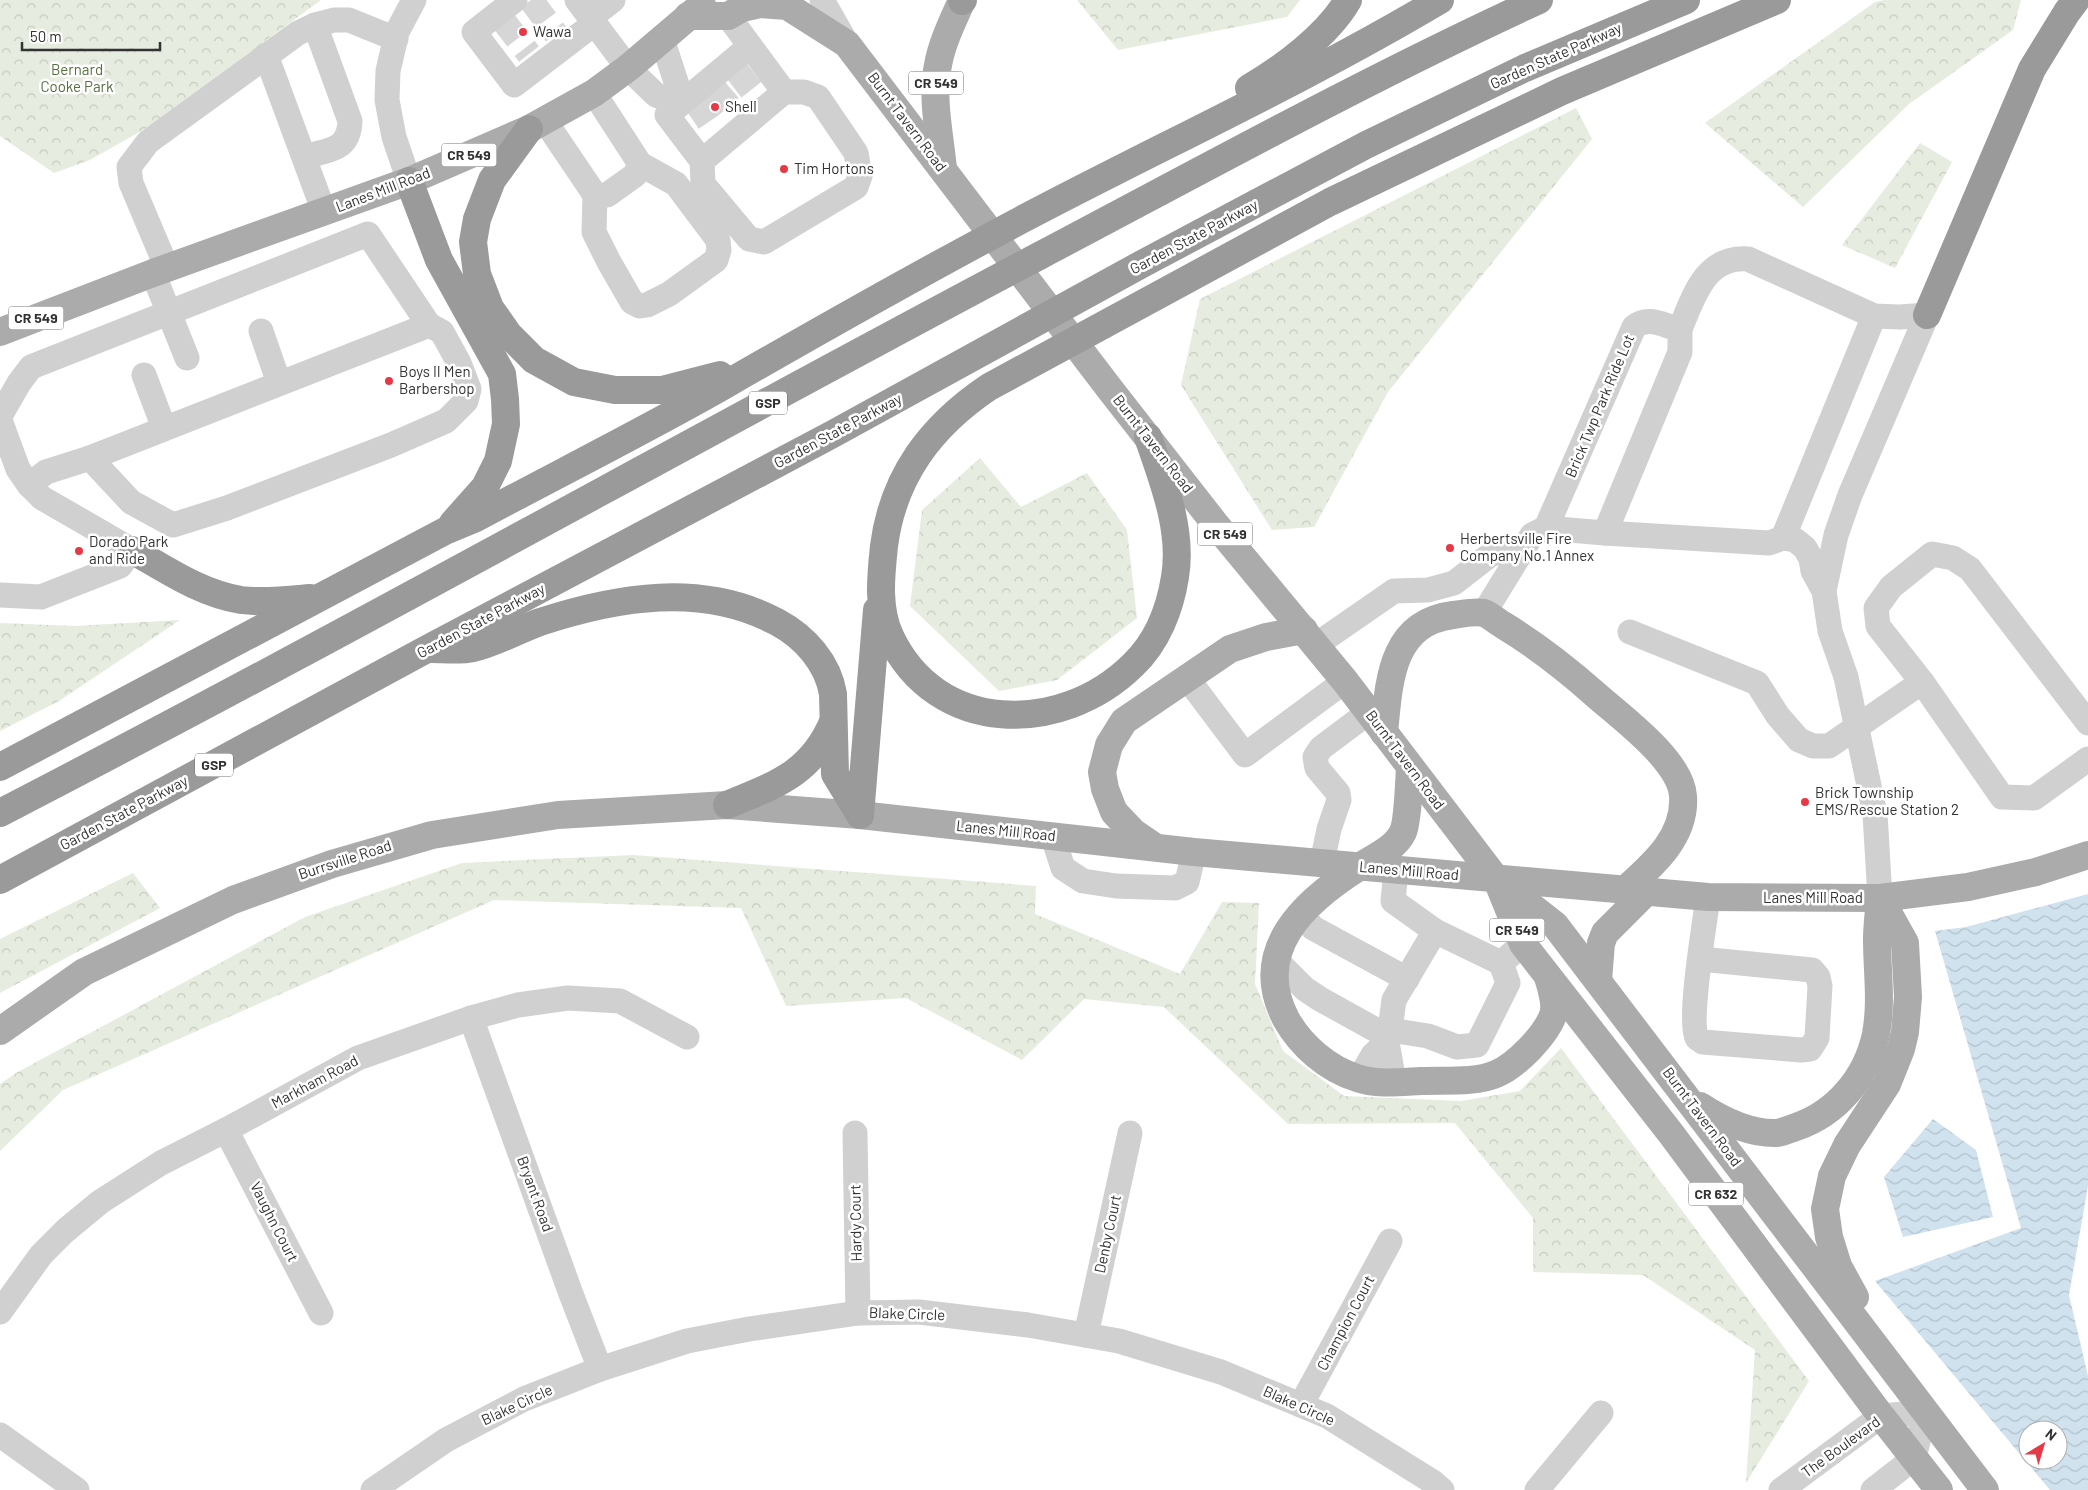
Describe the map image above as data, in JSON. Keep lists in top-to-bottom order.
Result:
{
  "streets": {
    "highway": ["Garden State Parkway", "GSP"],
    "main road": [
      "CR 549",
      "Burnt Tavern Road",
      "Lanes Mill Road",
      "Burrsville Road",
      "CR 632"
    ],
    "street": [
      "Brick Twp Park Ride Lot",
      "Markham Road",
      "Bryant Road",
      "Vaughn Court",
      "Hardy Court",
      "Denby Court",
      "Blake Circle",
      "Champion Court",
      "The Boulevard"
    ]
  },
  "crossings": [
    ["CR 549", "Burnt Tavern Road"],
    ["CR 549", "Lanes Mill Road"],
    ["Burnt Tavern Road", "Lanes Mill Road"],
    ["Burnt Tavern Road", "The Boulevard"],
    ["Lanes Mill Road", "Burrsville Road"],
    ["Markham Road", "Bryant Road"],
    ["Markham Road", "Vaughn Court"],
    ["Bryant Road", "Blake Circle"],
    ["Hardy Court", "Blake Circle"],
    ["Denby Court", "Blake Circle"],
    ["Blake Circle", "Champion Court"]
  ],
  "parks": ["Bernard Cooke Park"],
  "places": [
    "Wawa",
    "Shell",
    "Tim Hortons",
    "Boys II Men Barbershop",
    "Herbertsville Fire Company No.1 Annex",
    "Dorado Park and Ride",
    "Brick Township EMS/Rescue Station 2"
  ],
  "scale_bar": "50 m",
  "north": "top right"
}
